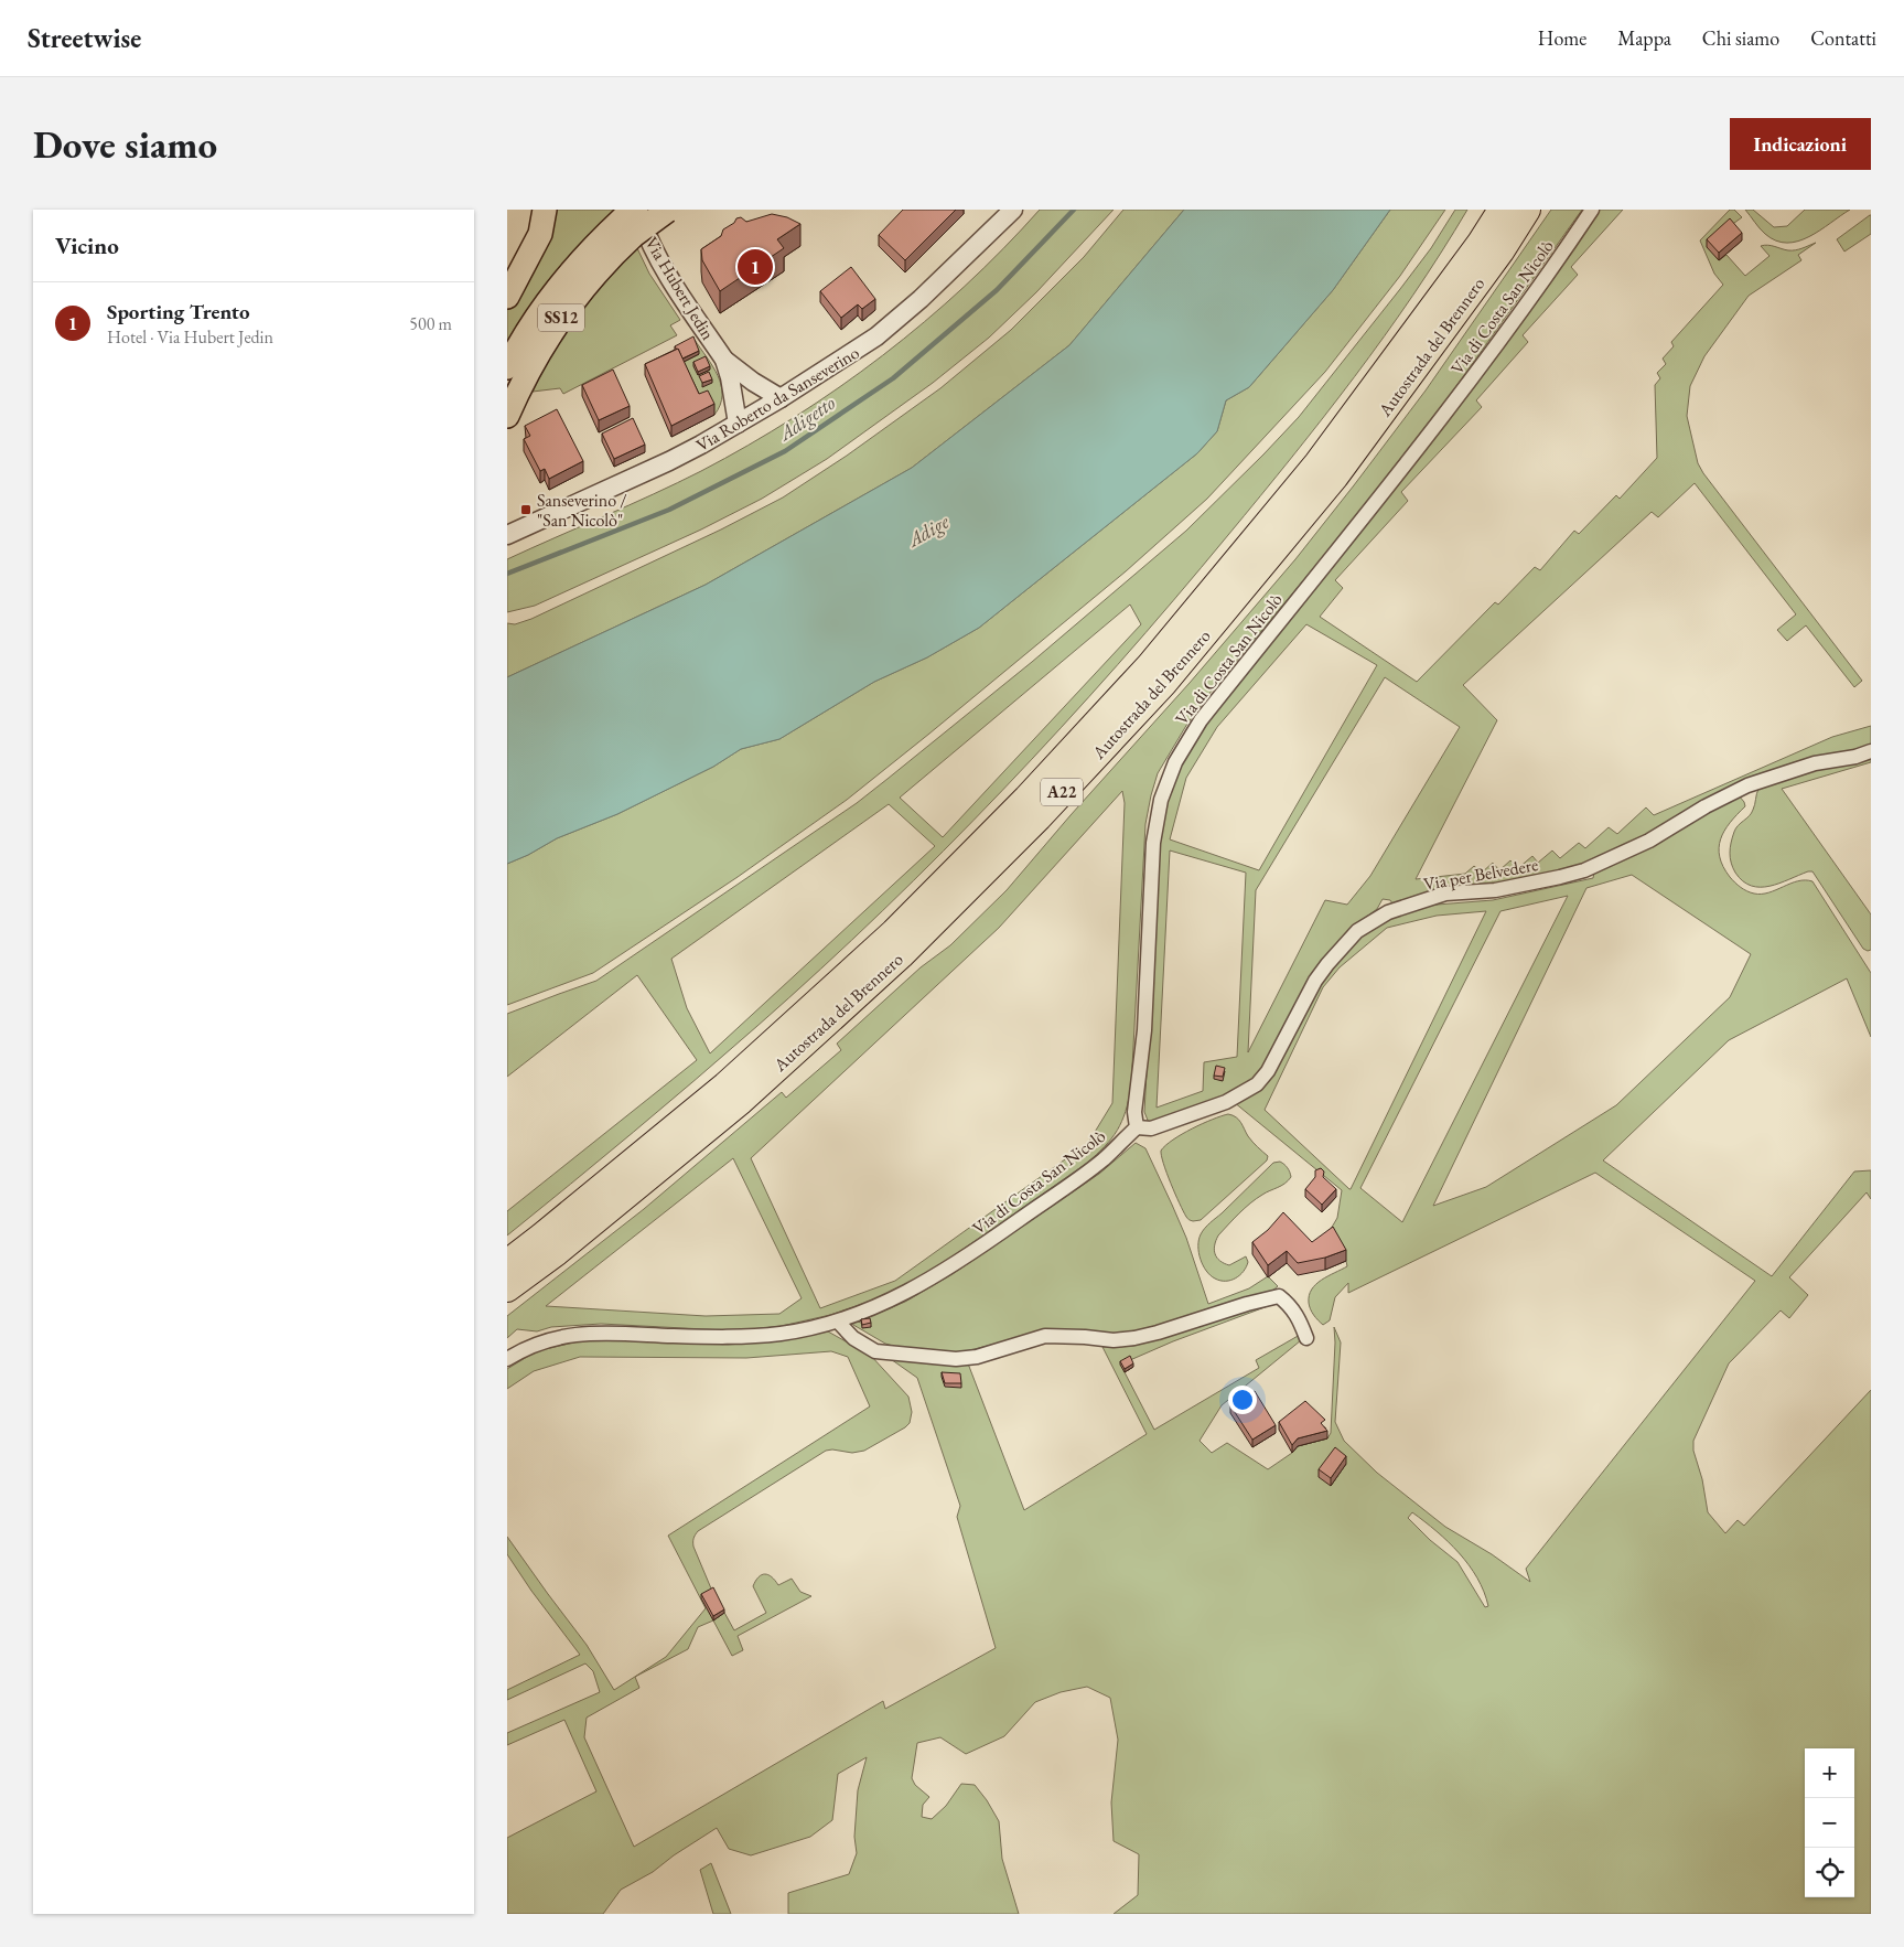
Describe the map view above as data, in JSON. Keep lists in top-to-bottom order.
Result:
{
  "streets": {
    "highway": ["SS12", "Autostrada del Brennero", "A22"],
    "street": [
      "Via Hubert Jedin",
      "Via di Costa San Nicolò",
      "Via Roberto da Sanseverino",
      "Via per Belvedere"
    ]
  },
  "crossings": [
    ["Via Hubert Jedin", "SS12"],
    ["Via Hubert Jedin", "Via Roberto da Sanseverino"],
    ["Via di Costa San Nicolò", "Via per Belvedere"]
  ],
  "water": ["Adigetto", "Adige"],
  "places": {
    "transit": ["Sanseverino / \"San Nicolò\""]
  },
  "page": {
    "header": "Streetwise",
    "nav": [
      "Home",
      "Mappa",
      "Chi siamo",
      "Contatti"
    ],
    "buttons": "Indicazioni",
    "title": "Dove siamo",
    "heading": "Vicino",
    "pins": "1",
    "list": [
      {
        "mark": "1",
        "name": "Sporting Trento",
        "note": "Hotel · Via Hubert Jedin",
        "value": "500 m"
      }
    ],
    "map_buttons": ["+", "−"]
  }
}
